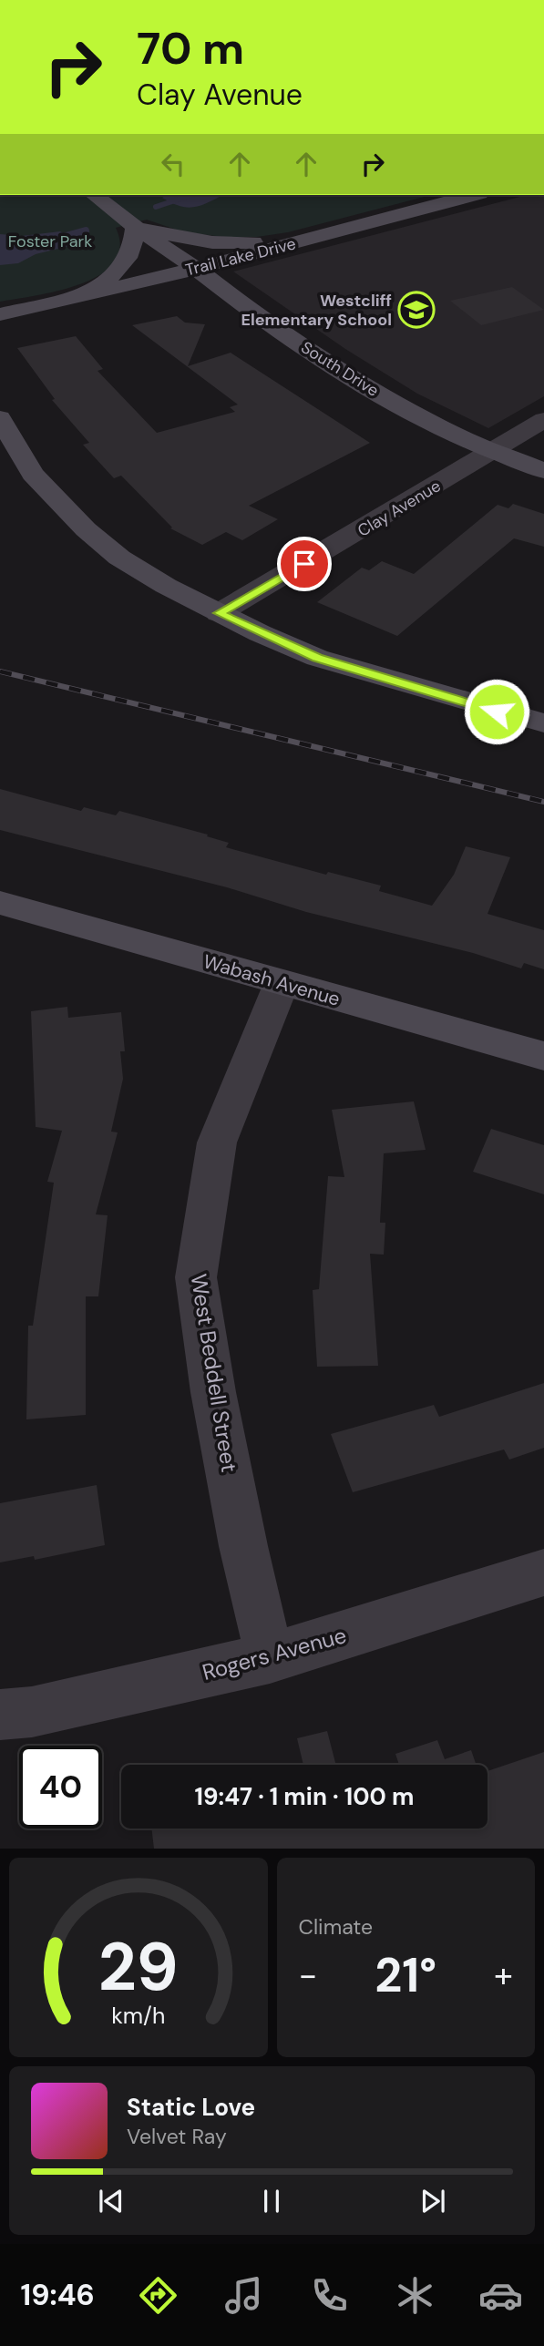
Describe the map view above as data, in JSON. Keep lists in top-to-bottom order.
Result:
{
  "streets": {
    "street": [
      "Trail Lake Drive",
      "South Drive",
      "Clay Avenue",
      "Wabash Avenue",
      "West Beddell Street",
      "Rogers Avenue"
    ]
  },
  "crossings": [
    ["Trail Lake Drive", "South Drive"],
    ["South Drive", "Clay Avenue"],
    ["Wabash Avenue", "West Beddell Street"],
    ["West Beddell Street", "Rogers Avenue"]
  ],
  "parks": ["Foster Park"],
  "places": {
    "school or university": ["Westcliff Elementary School"]
  },
  "page": {
    "turn": ["70 m", "Clay Avenue"],
    "limit": "40",
    "trip": "19:47 · 1 min · 100 m",
    "tile": "Climate",
    "heat": ["−", "21°", "+"],
    "song": ["Static Love", "Velvet Ray"],
    "tabs": "19:46",
    "gauge": ["29", "km/h"]
  }
}
